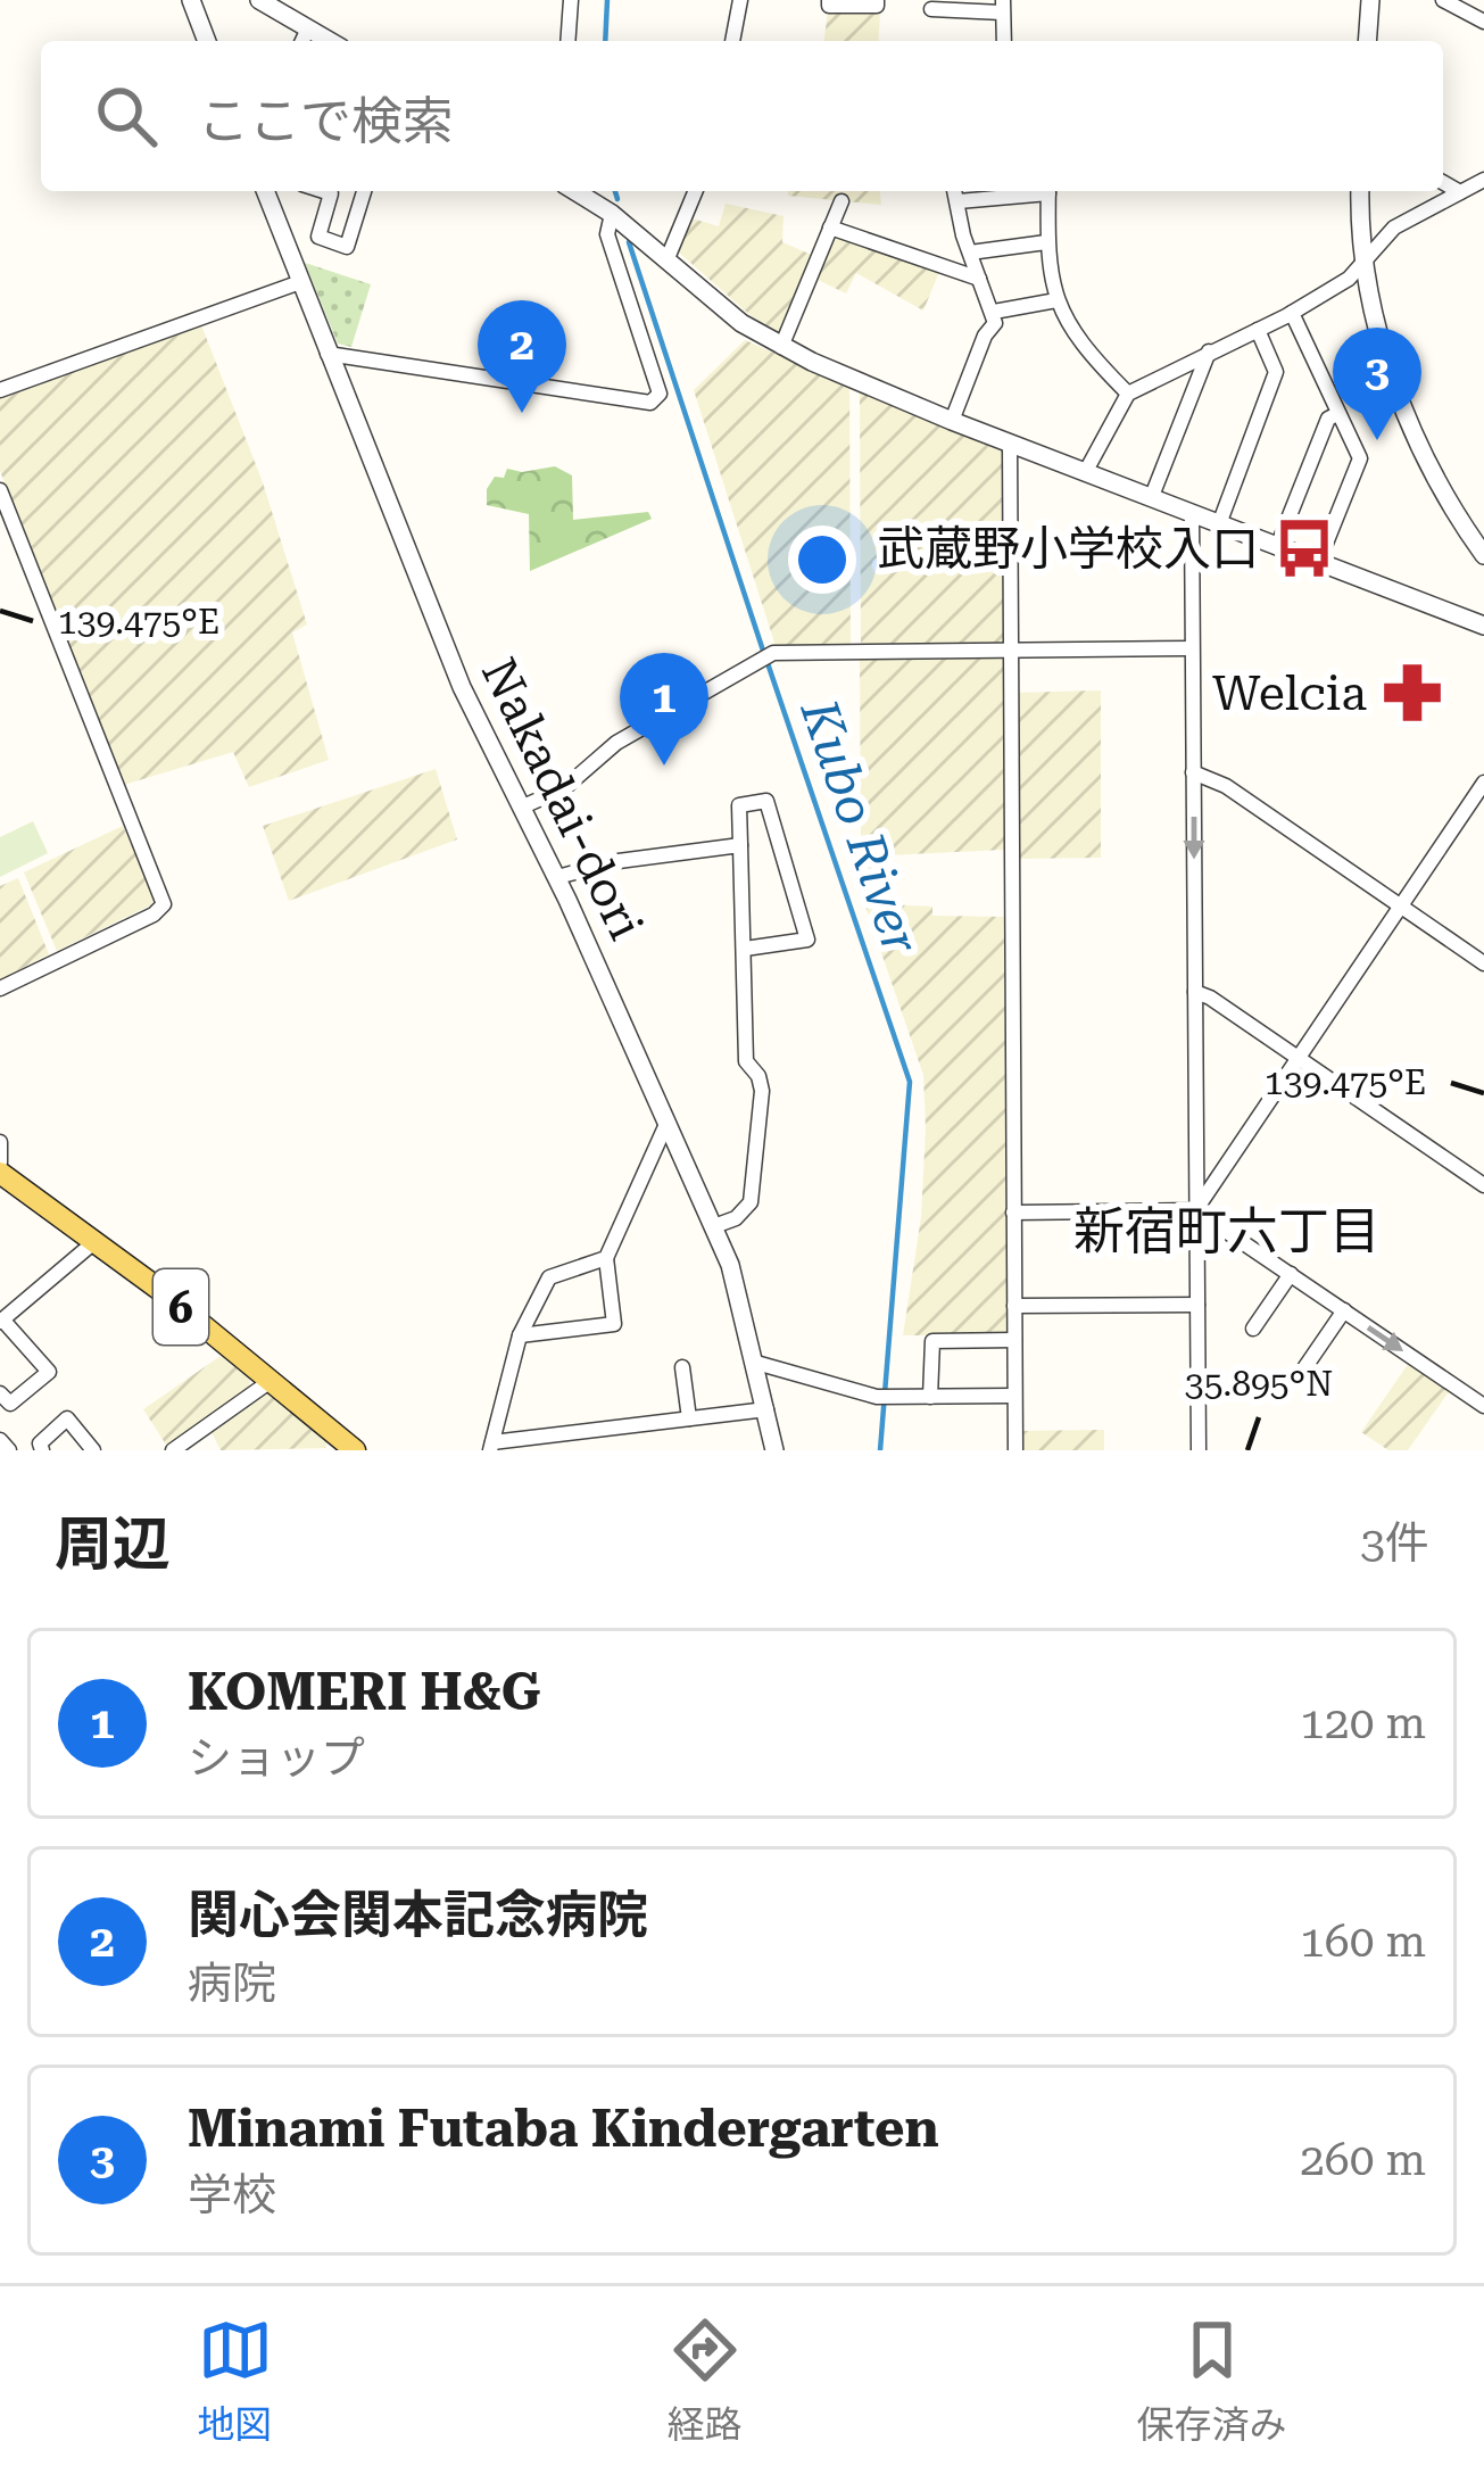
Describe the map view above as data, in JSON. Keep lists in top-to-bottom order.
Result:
{
  "streets": {
    "main road": ["6"],
    "street": ["Nakadai-dori"]
  },
  "districts": ["新宿町六丁目"],
  "water": ["Kubo River"],
  "places": {
    "bus stop": ["武蔵野小学校入口"],
    "pharmacy": ["Welcia"]
  },
  "page": {
    "search": "ここで検索",
    "pins": ["2", "3", "1"],
    "heading": ["周辺", "3件"],
    "list": [
      {
        "mark": "1",
        "name": "KOMERI H&G",
        "note": "ショップ",
        "value": "120 m"
      },
      {
        "mark": "2",
        "name": "関心会関本記念病院",
        "note": "病院",
        "value": "160 m"
      },
      {
        "mark": "3",
        "name": "Minami Futaba Kindergarten",
        "note": "学校",
        "value": "260 m"
      }
    ],
    "nav": ["地図", "経路", "保存済み"]
  },
  "coordinates": ["139.475°E", "35.895°N"]
}
